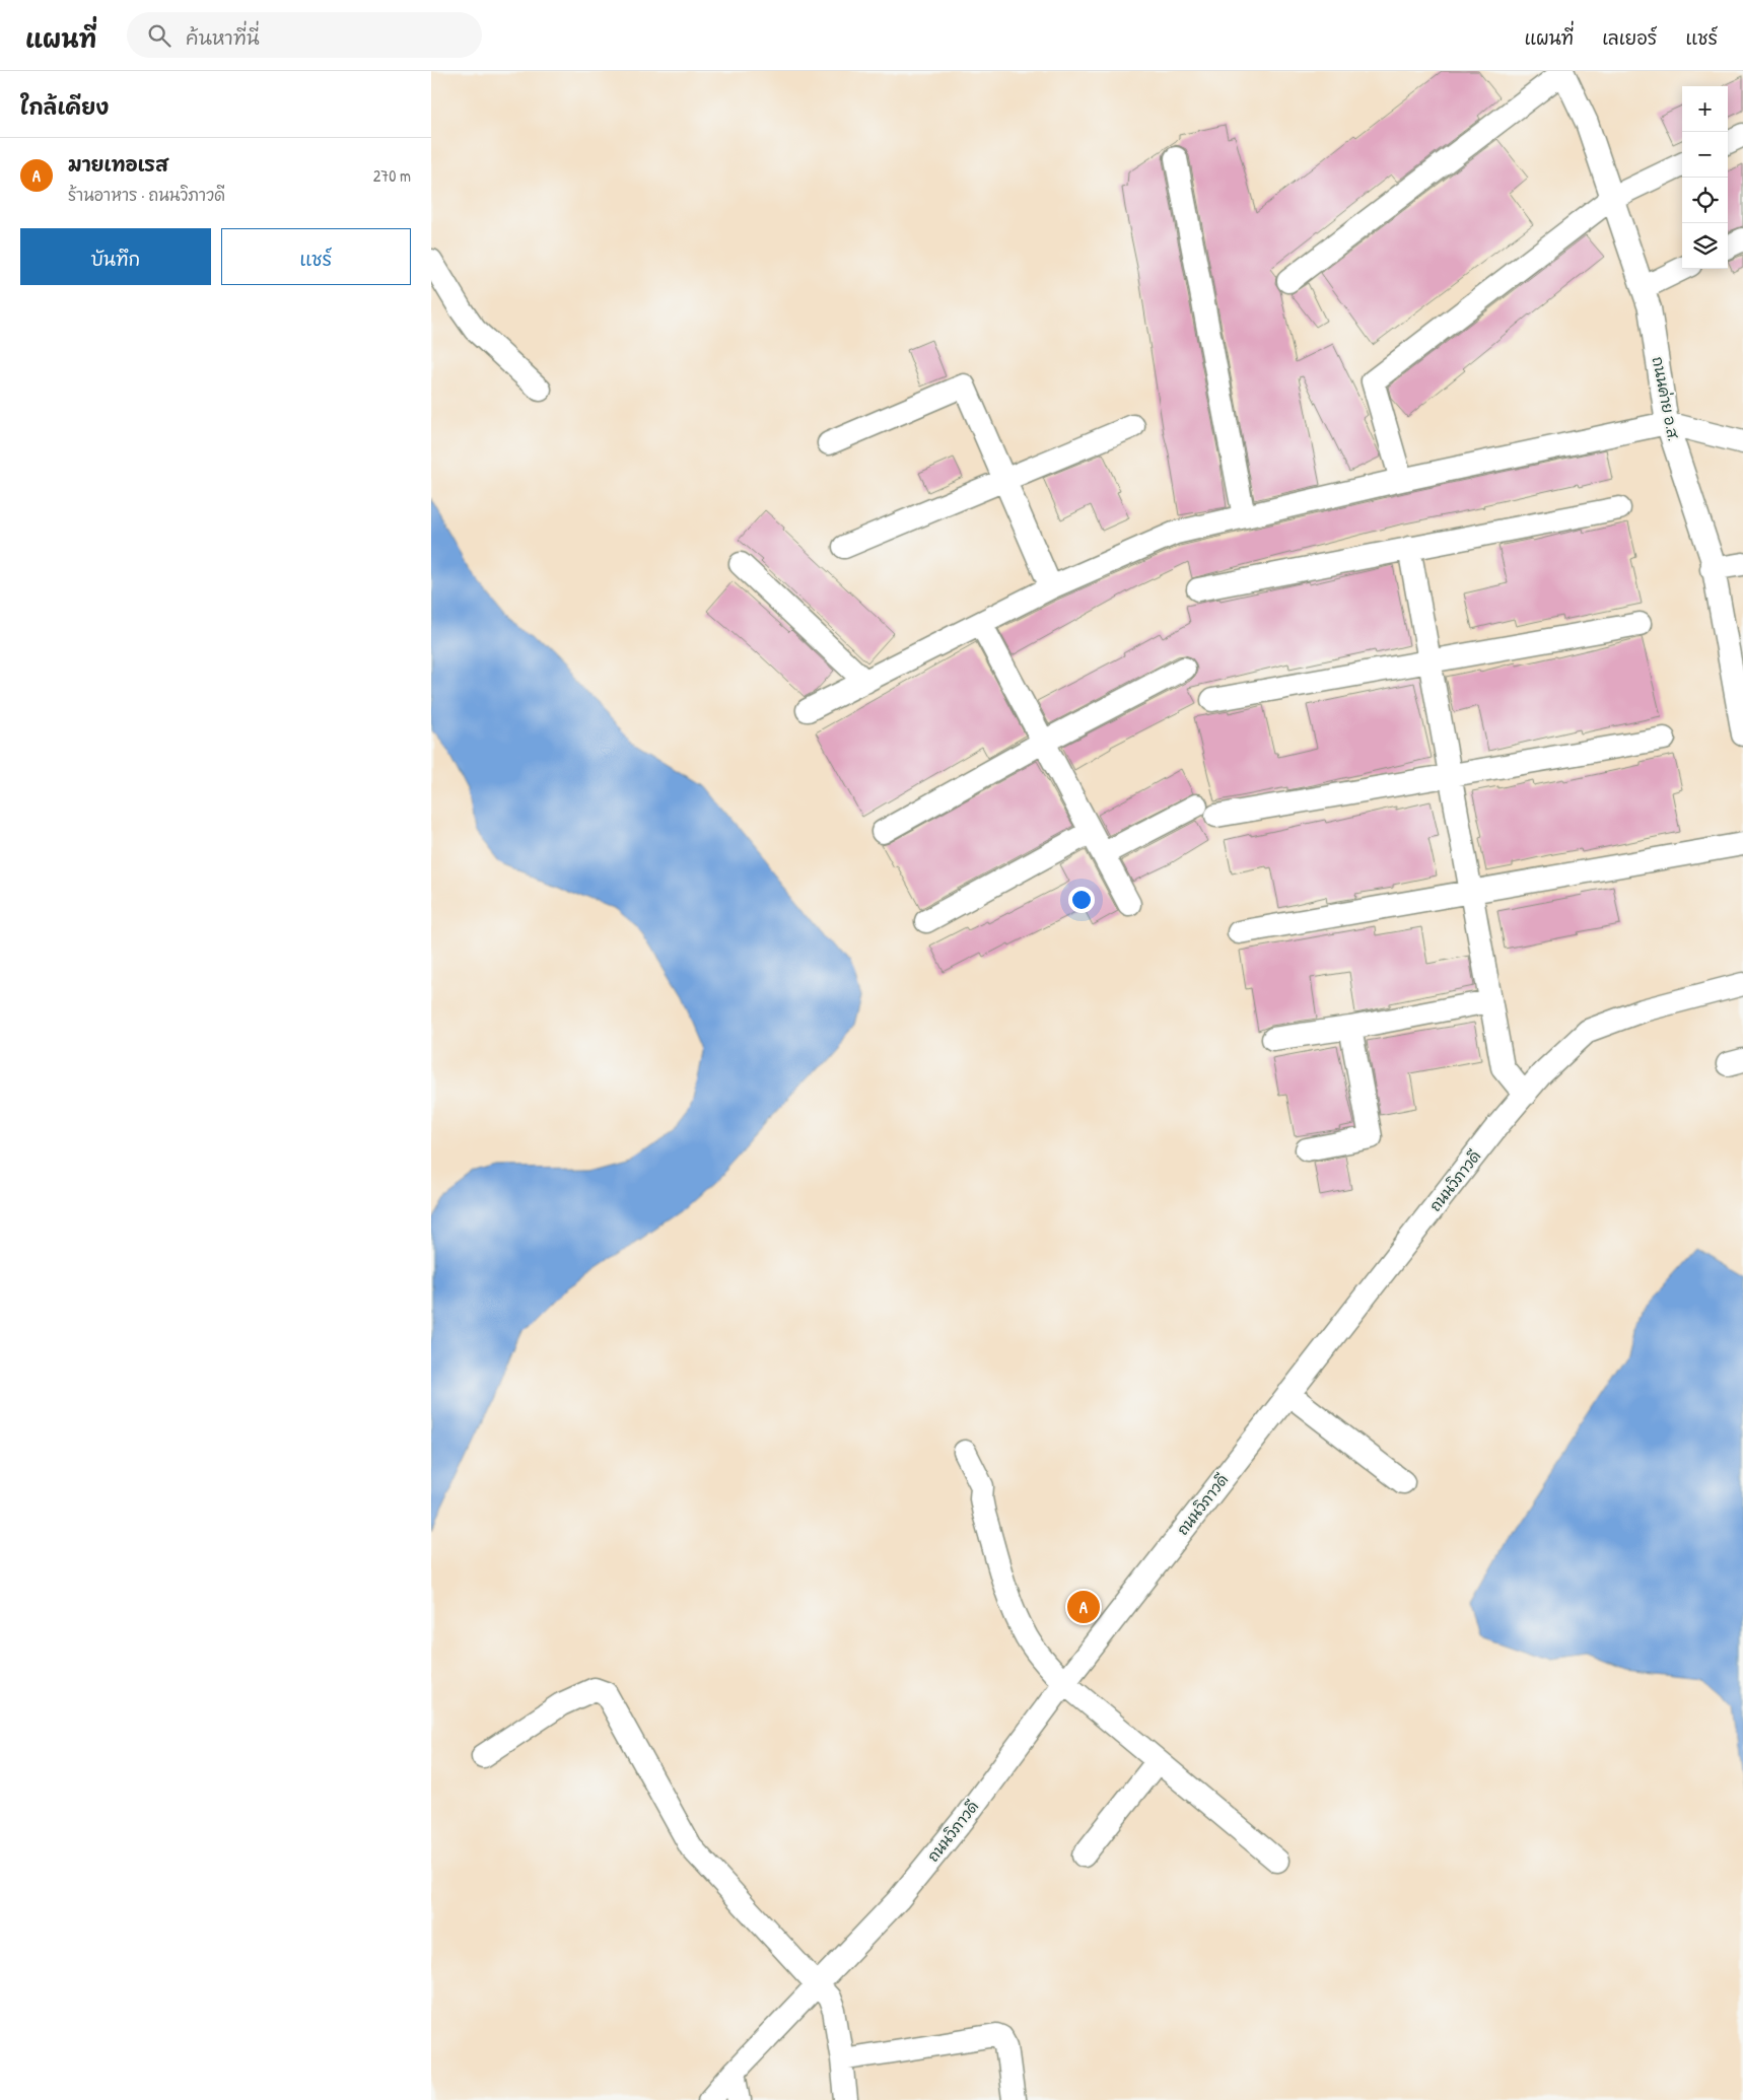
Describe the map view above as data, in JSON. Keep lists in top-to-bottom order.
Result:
{
  "streets": {
    "street": ["ถนนค่าย อ.ส.", "ถนนวิภาวดี"]
  },
  "page": {
    "header": "แผนที่",
    "search": "ค้นหาที่นี่",
    "nav": ["แผนที่", "เลเยอร์", "แชร์"],
    "heading": "ใกล้เคียง",
    "map_buttons": ["+", "−"],
    "list": [
      {
        "mark": "A",
        "name": "มายเทอเรส",
        "note": "ร้านอาหาร · ถนนวิภาวดี",
        "value": "270 m"
      }
    ],
    "buttons": ["บันทึก", "แชร์"],
    "pins": "A"
  }
}
